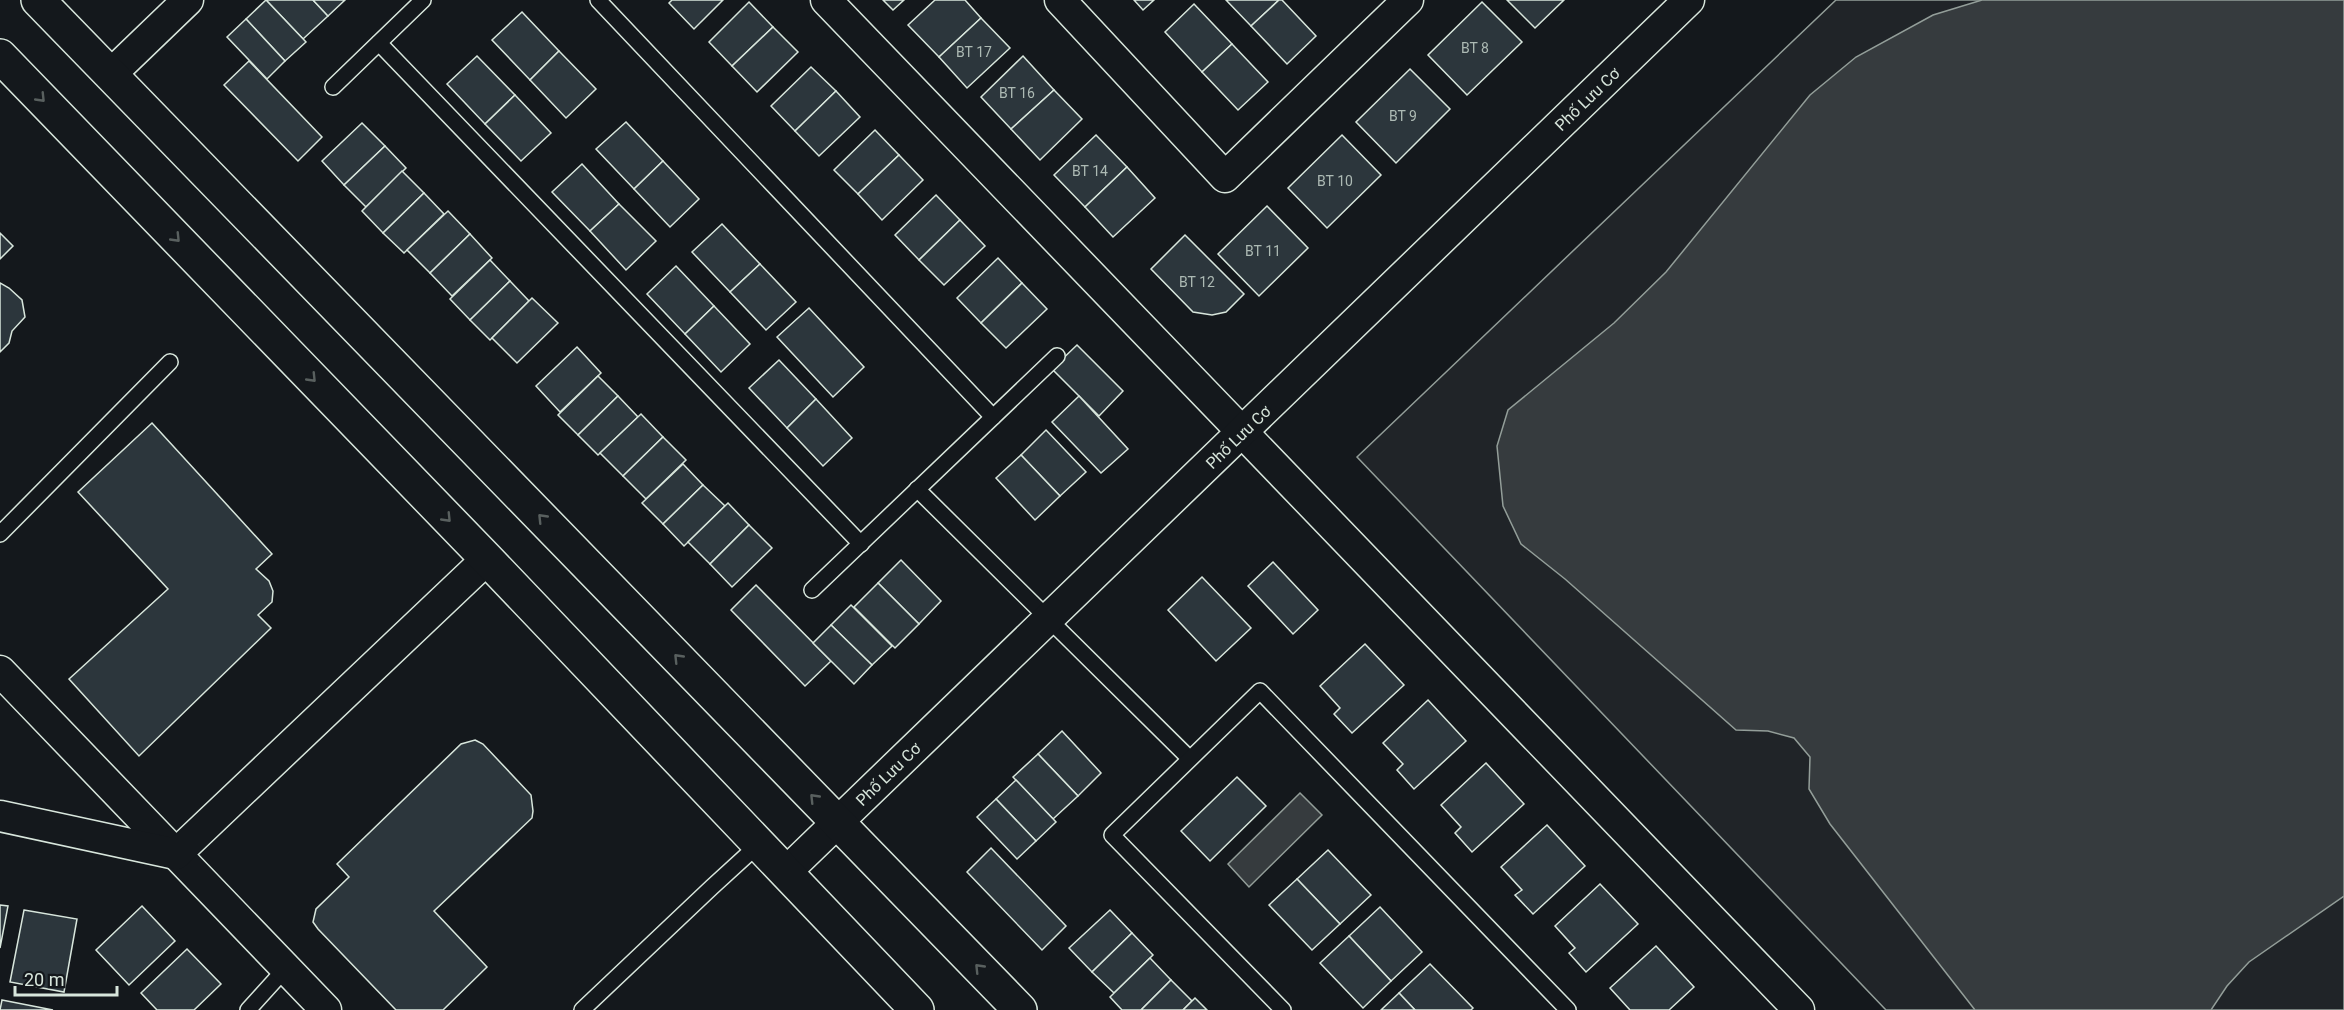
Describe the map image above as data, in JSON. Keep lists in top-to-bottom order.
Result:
{
  "streets": {
    "street": ["Phố Lưu Cơ"]
  },
  "house_numbers": [
    "BT 8",
    "BT 17",
    "BT 16",
    "BT 9",
    "BT 14",
    "BT 10",
    "BT 11",
    "BT 12"
  ],
  "scale_bar": "20 m"
}
